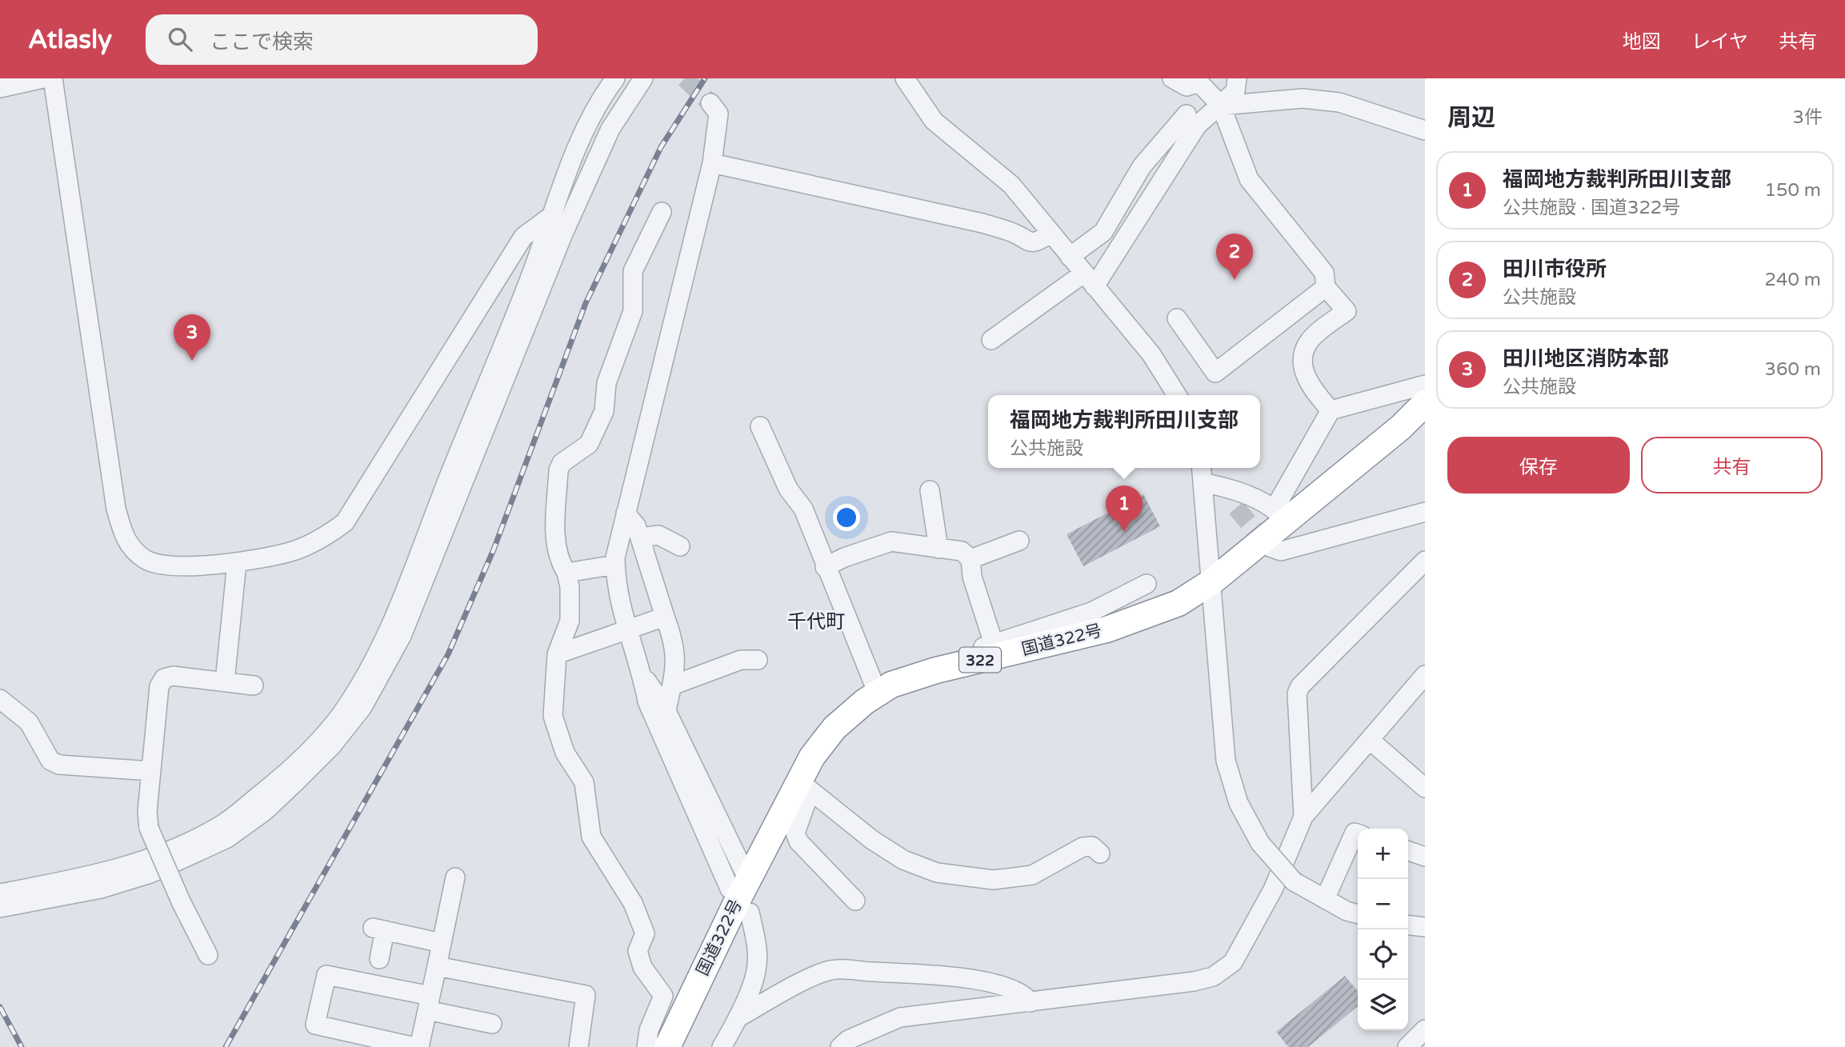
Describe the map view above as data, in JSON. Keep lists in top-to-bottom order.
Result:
{
  "streets": {
    "highway": ["国道322号", "322"]
  },
  "districts": ["千代町"],
  "page": {
    "header": "Atlasly",
    "search": "ここで検索",
    "nav": ["地図", "レイヤ", "共有"],
    "heading": ["周辺", "3件"],
    "list": [
      {
        "mark": "1",
        "name": "福岡地方裁判所田川支部",
        "note": "公共施設 · 国道322号",
        "value": "150 m"
      },
      {
        "mark": "2",
        "name": "田川市役所",
        "note": "公共施設",
        "value": "240 m"
      },
      {
        "mark": "3",
        "name": "田川地区消防本部",
        "note": "公共施設",
        "value": "360 m"
      }
    ],
    "pins": ["2", "3", "1"],
    "popup": ["福岡地方裁判所田川支部", "公共施設"],
    "buttons": ["保存", "共有"],
    "map_buttons": ["+", "−"]
  }
}
